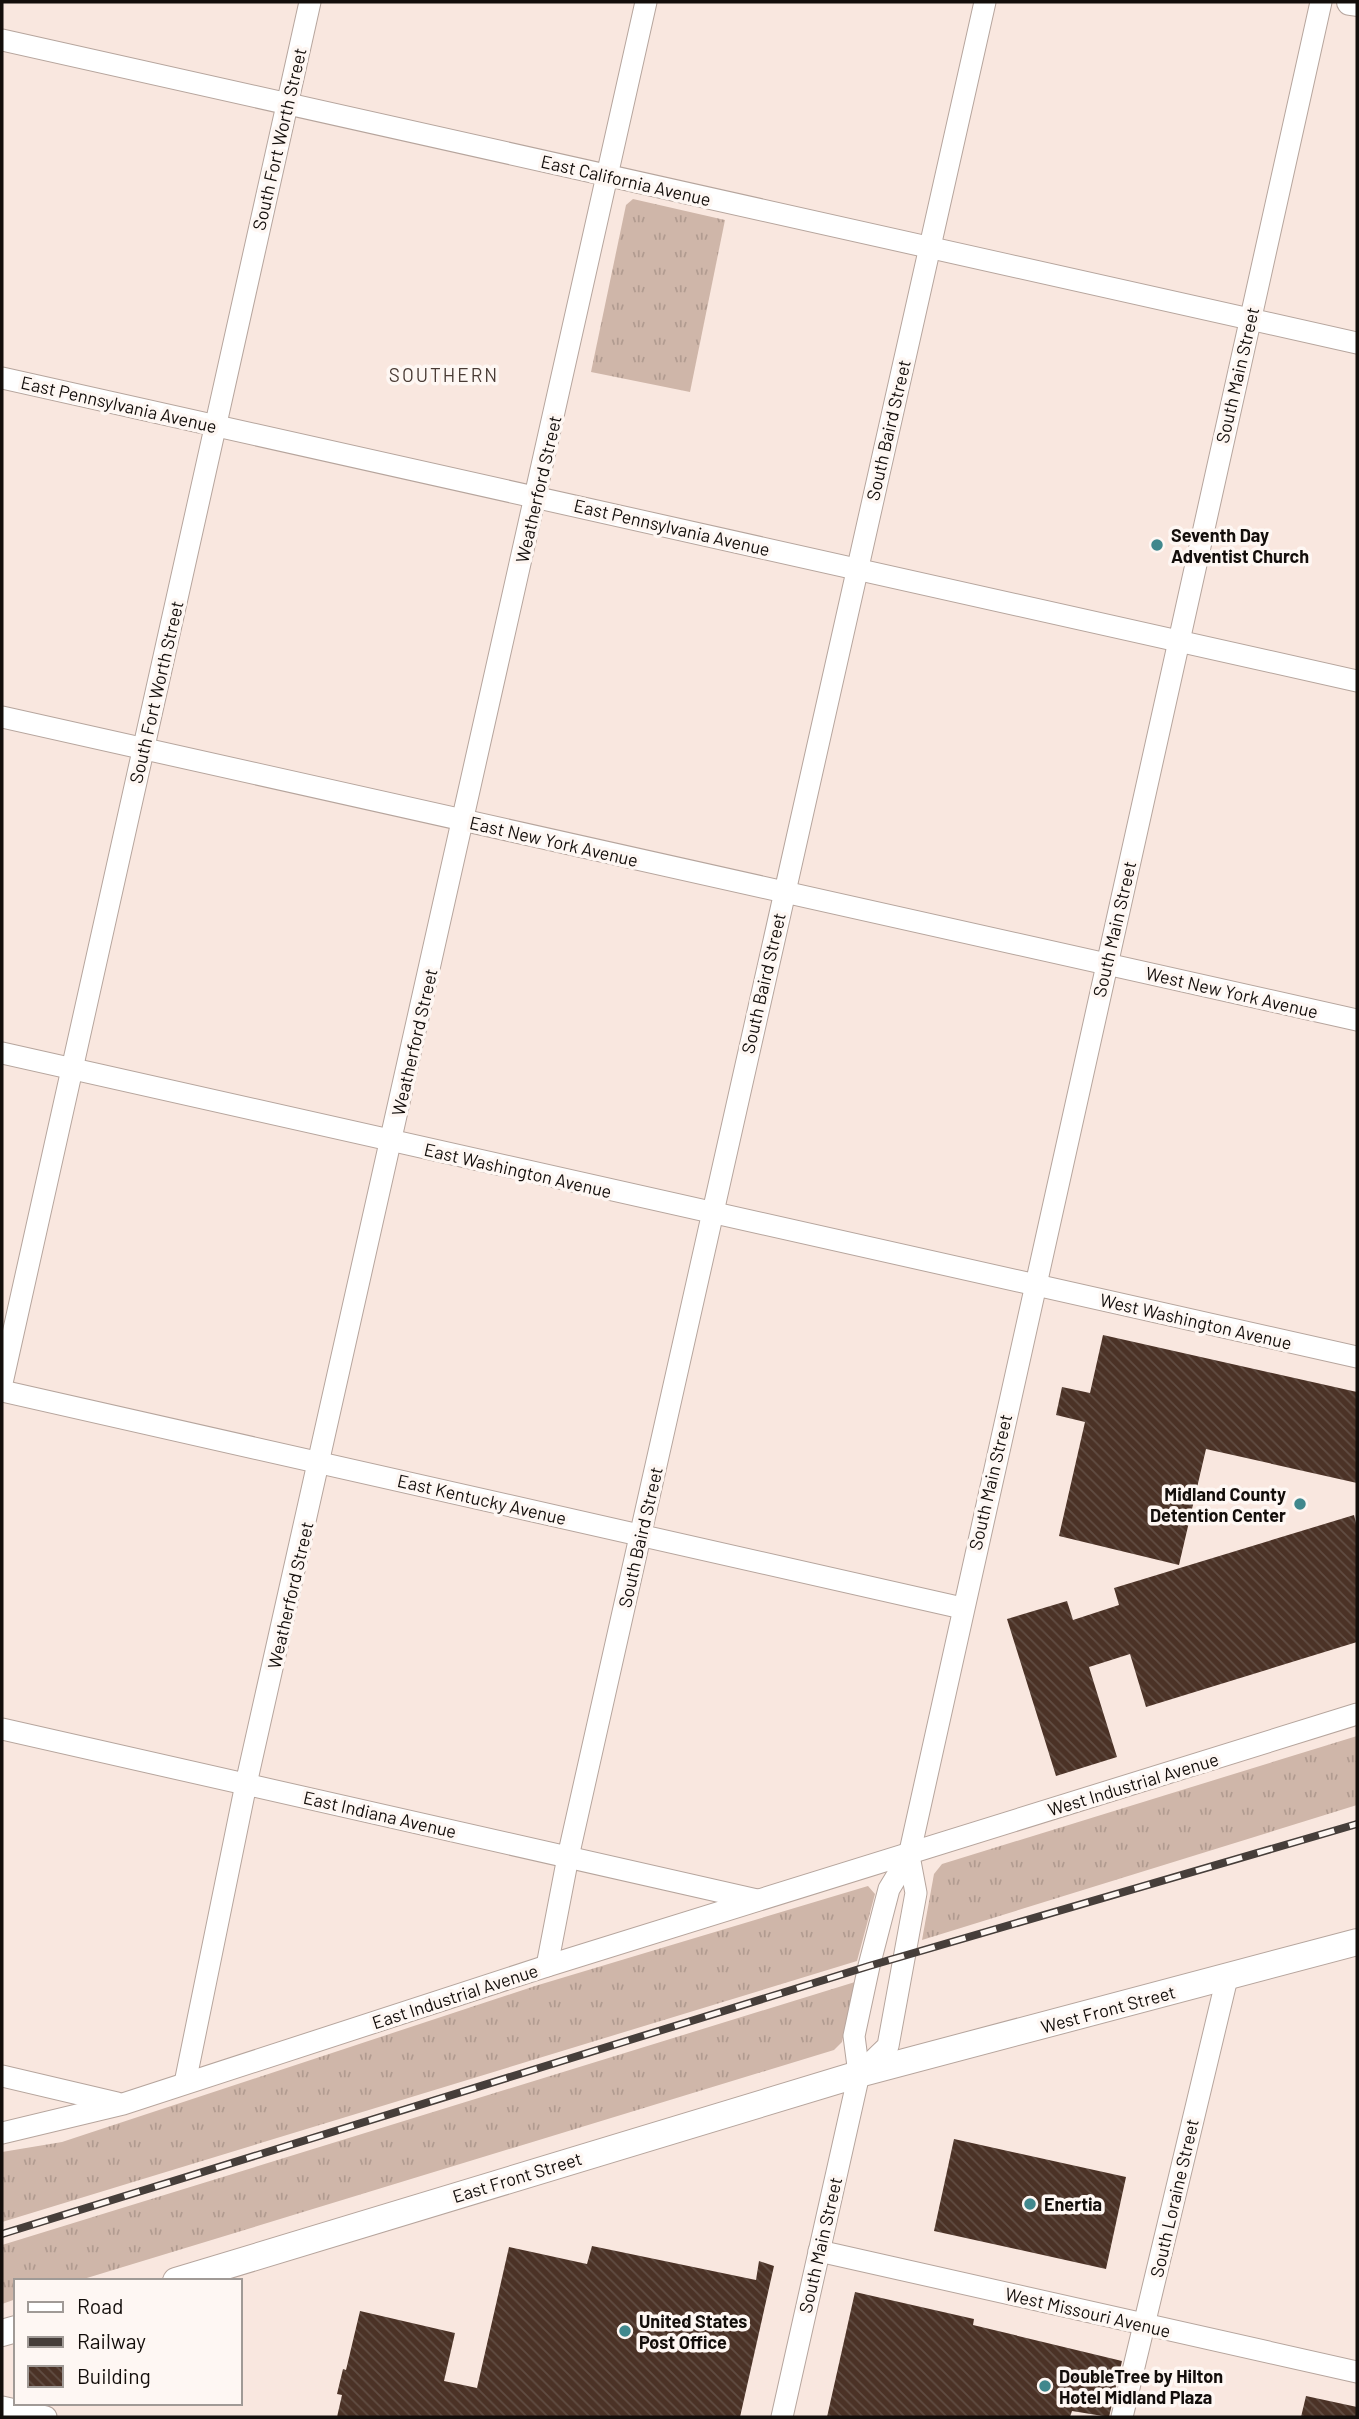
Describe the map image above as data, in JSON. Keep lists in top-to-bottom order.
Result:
{
  "streets": {
    "main road": ["West Front Street", "East Front Street"],
    "street": [
      "South Fort Worth Street",
      "East California Avenue",
      "South Main Street",
      "East Pennsylvania Avenue",
      "South Baird Street",
      "Weatherford Street",
      "East New York Avenue",
      "West New York Avenue",
      "East Washington Avenue",
      "West Washington Avenue",
      "East Kentucky Avenue",
      "West Industrial Avenue",
      "East Indiana Avenue",
      "East Industrial Avenue",
      "South Loraine Street",
      "West Missouri Avenue"
    ]
  },
  "crossings": [
    ["South Fort Worth Street", "East California Avenue"],
    ["South Fort Worth Street", "East Pennsylvania Avenue"],
    ["South Fort Worth Street", "East New York Avenue"],
    ["South Fort Worth Street", "East Washington Avenue"],
    ["East California Avenue", "South Main Street"],
    ["East California Avenue", "South Baird Street"],
    ["East California Avenue", "Weatherford Street"],
    ["South Main Street", "East Pennsylvania Avenue"],
    ["South Main Street", "East New York Avenue"],
    ["South Main Street", "West New York Avenue"],
    ["South Main Street", "East Washington Avenue"],
    ["South Main Street", "West Washington Avenue"],
    ["South Main Street", "East Kentucky Avenue"],
    ["South Main Street", "West Industrial Avenue"],
    ["South Main Street", "East Industrial Avenue"],
    ["South Main Street", "West Front Street"],
    ["South Main Street", "East Front Street"],
    ["South Main Street", "West Missouri Avenue"],
    ["East Pennsylvania Avenue", "South Baird Street"],
    ["East Pennsylvania Avenue", "Weatherford Street"],
    ["South Baird Street", "East New York Avenue"],
    ["South Baird Street", "East Washington Avenue"],
    ["South Baird Street", "East Kentucky Avenue"],
    ["South Baird Street", "East Indiana Avenue"],
    ["South Baird Street", "East Industrial Avenue"],
    ["Weatherford Street", "East New York Avenue"],
    ["Weatherford Street", "East Washington Avenue"],
    ["Weatherford Street", "East Kentucky Avenue"],
    ["Weatherford Street", "East Indiana Avenue"],
    ["Weatherford Street", "East Industrial Avenue"],
    ["East New York Avenue", "West New York Avenue"],
    ["East Washington Avenue", "West Washington Avenue"],
    ["West Industrial Avenue", "East Industrial Avenue"],
    ["East Indiana Avenue", "East Industrial Avenue"],
    ["West Front Street", "East Front Street"],
    ["West Front Street", "South Loraine Street"],
    ["South Loraine Street", "West Missouri Avenue"]
  ],
  "districts": ["SOUTHERN"],
  "places": [
    "Seventh Day Adventist Church",
    "Midland County Detention Center",
    "Enertia",
    "United States Post Office",
    "DoubleTree by Hilton Hotel Midland Plaza"
  ],
  "legend": ["Road", "Railway", "Building"]
}
